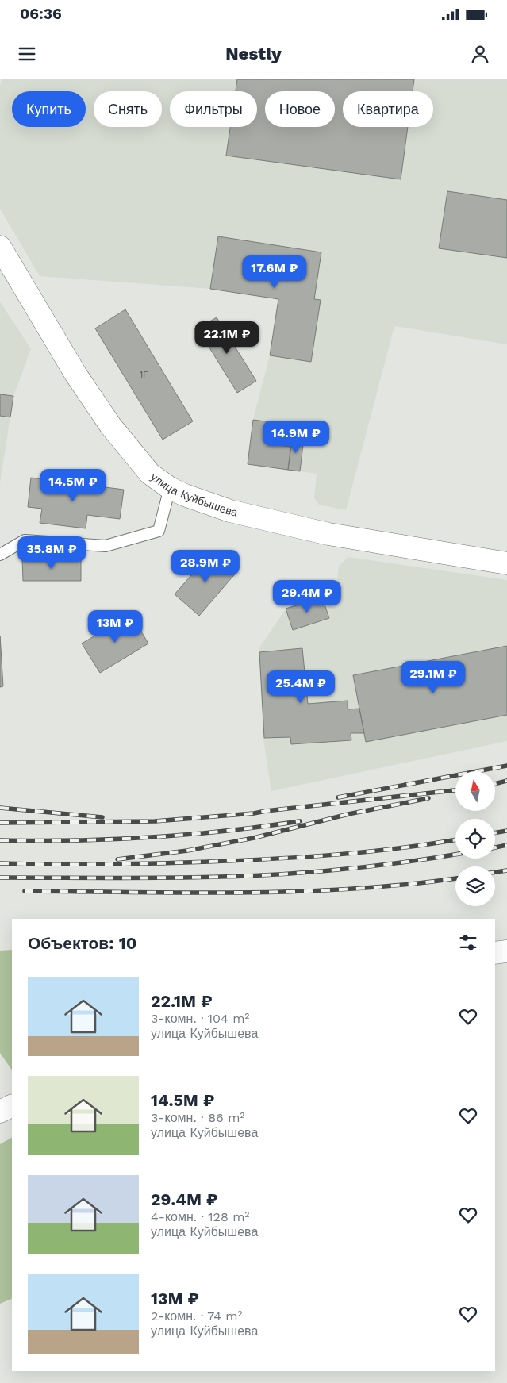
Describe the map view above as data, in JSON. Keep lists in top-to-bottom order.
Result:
{
  "streets": {
    "street": ["улица Куйбышева"]
  },
  "house_numbers": ["1Г"],
  "north": "top",
  "page": {
    "status": "06:36",
    "header": "Nestly",
    "chip": [
      "Купить",
      "Снять",
      "Фильтры",
      "Новое",
      "Квартира"
    ],
    "price": [
      "17.6M ₽",
      "22.1M ₽",
      "14.9M ₽",
      "14.5M ₽",
      "35.8M ₽",
      "28.9M ₽",
      "29.4M ₽",
      "13M ₽",
      "29.1M ₽",
      "25.4M ₽"
    ],
    "heading": "Объектов: 10",
    "list": [
      {
        "name": "22.1M ₽",
        "note": "3-комн. · 104 m² · улица Куйбышева"
      },
      {
        "name": "14.5M ₽",
        "note": "3-комн. · 86 m² · улица Куйбышева"
      },
      {
        "name": "29.4M ₽",
        "note": "4-комн. · 128 m² · улица Куйбышева"
      },
      {
        "name": "13M ₽",
        "note": "2-комн. · 74 m² · улица Куйбышева"
      }
    ]
  }
}
